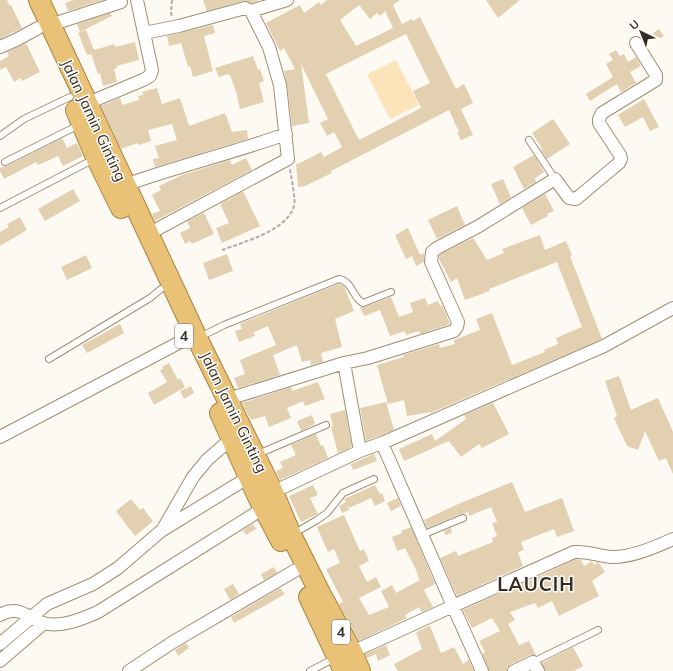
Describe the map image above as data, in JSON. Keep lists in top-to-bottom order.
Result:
{
  "streets": {
    "highway": ["Jalan Jamin Ginting", "4"]
  },
  "districts": ["LAUCIH"],
  "north": "top left"
}
